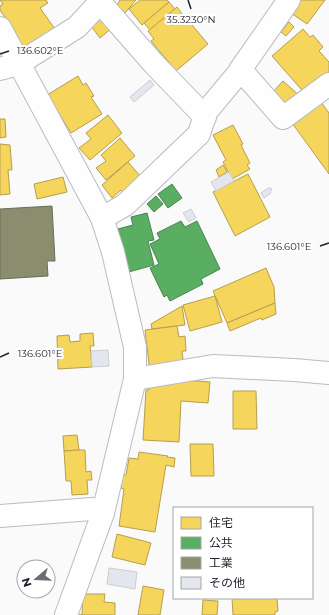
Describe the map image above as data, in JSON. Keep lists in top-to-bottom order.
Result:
{
  "legend": [
    "住宅",
    "公共",
    "工業",
    "その他"
  ],
  "north": "left",
  "coordinates": ["35.3230°N", "136.602°E", "136.601°E"]
}
